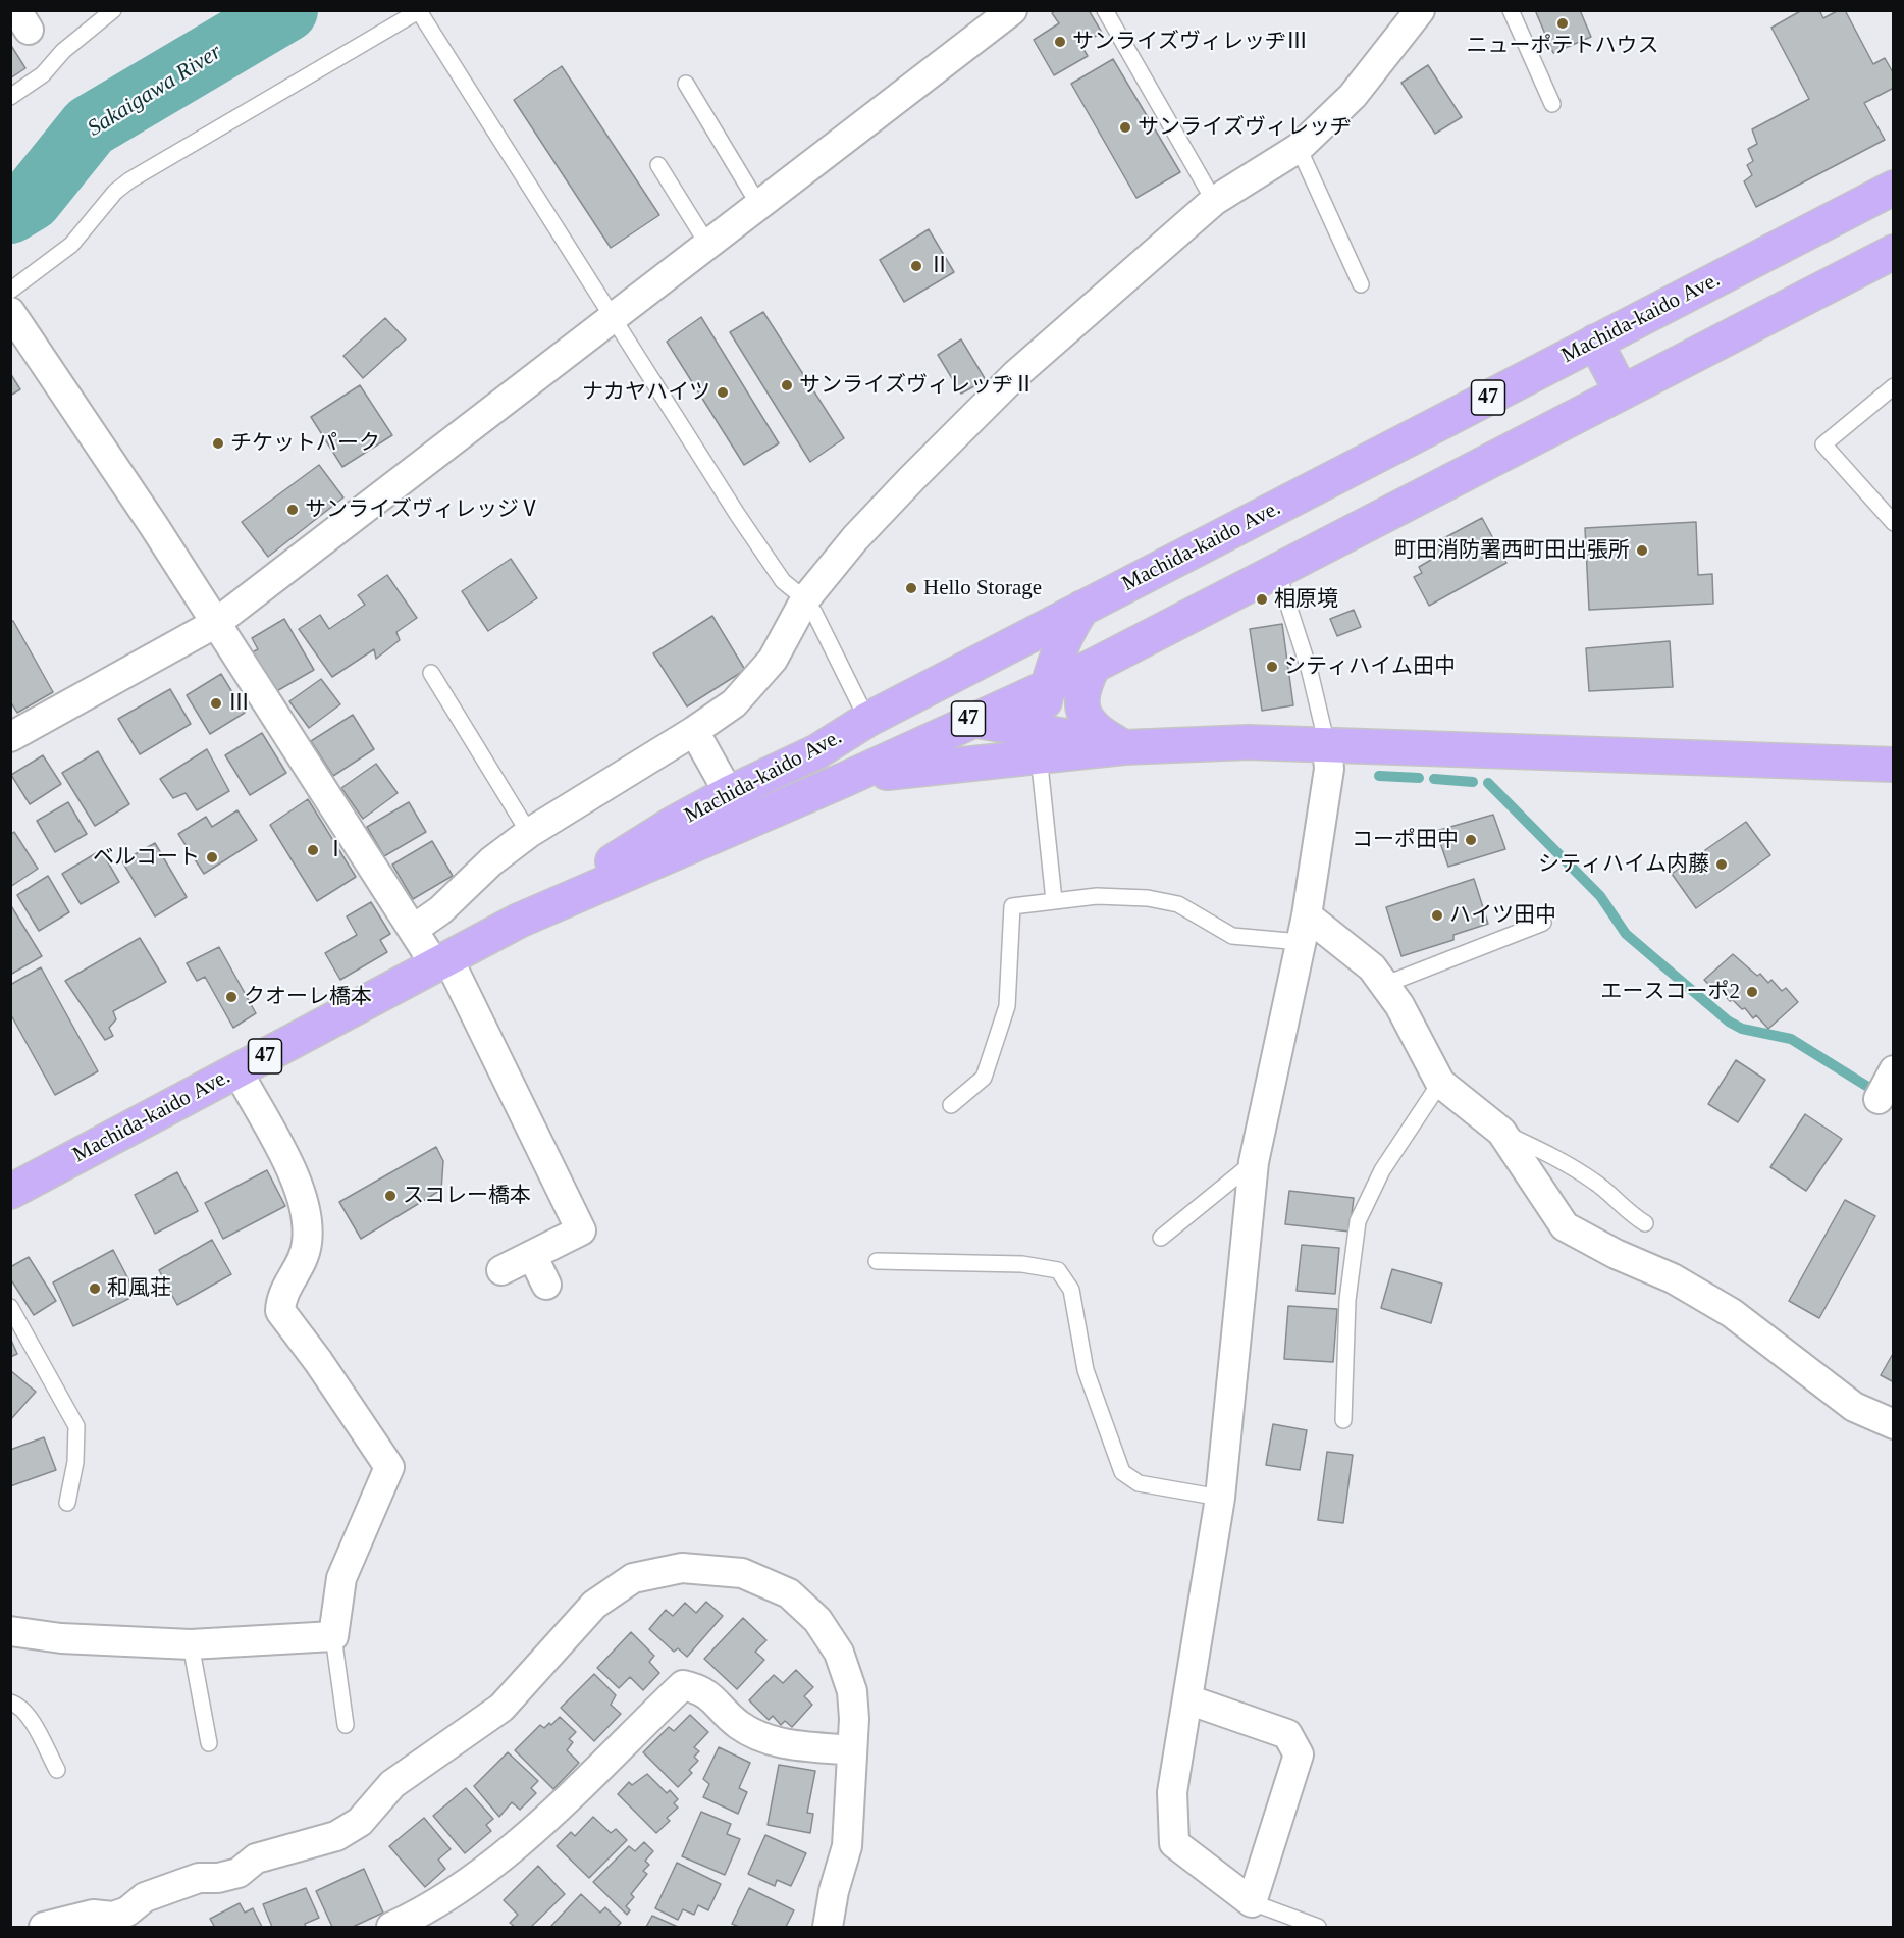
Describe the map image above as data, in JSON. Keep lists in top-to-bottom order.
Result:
{
  "streets": {
    "main road": ["Machida-kaido Ave.", "47"]
  },
  "crossings": [
    ["Machida-kaido Ave.", "47"]
  ],
  "water": ["Sakaigawa River"],
  "places": [
    "ニューポテトハウス",
    "サンライズヴィレッヂⅢ",
    "サンライズヴィレッヂ",
    "Ⅱ",
    "サンライズヴィレッヂⅡ",
    "ナカヤハイツ",
    "チケットパーク",
    "サンライズヴィレッジⅤ",
    "町田消防署西町田出張所",
    "Hello Storage",
    "相原境",
    "シティハイム田中",
    "Ⅲ",
    "コーポ田中",
    "Ⅰ",
    "ベルコート",
    "シティハイム内藤",
    "ハイツ田中",
    "エースコーポ2",
    "クオーレ橋本",
    "スコレー橋本",
    "和風荘"
  ]
}
